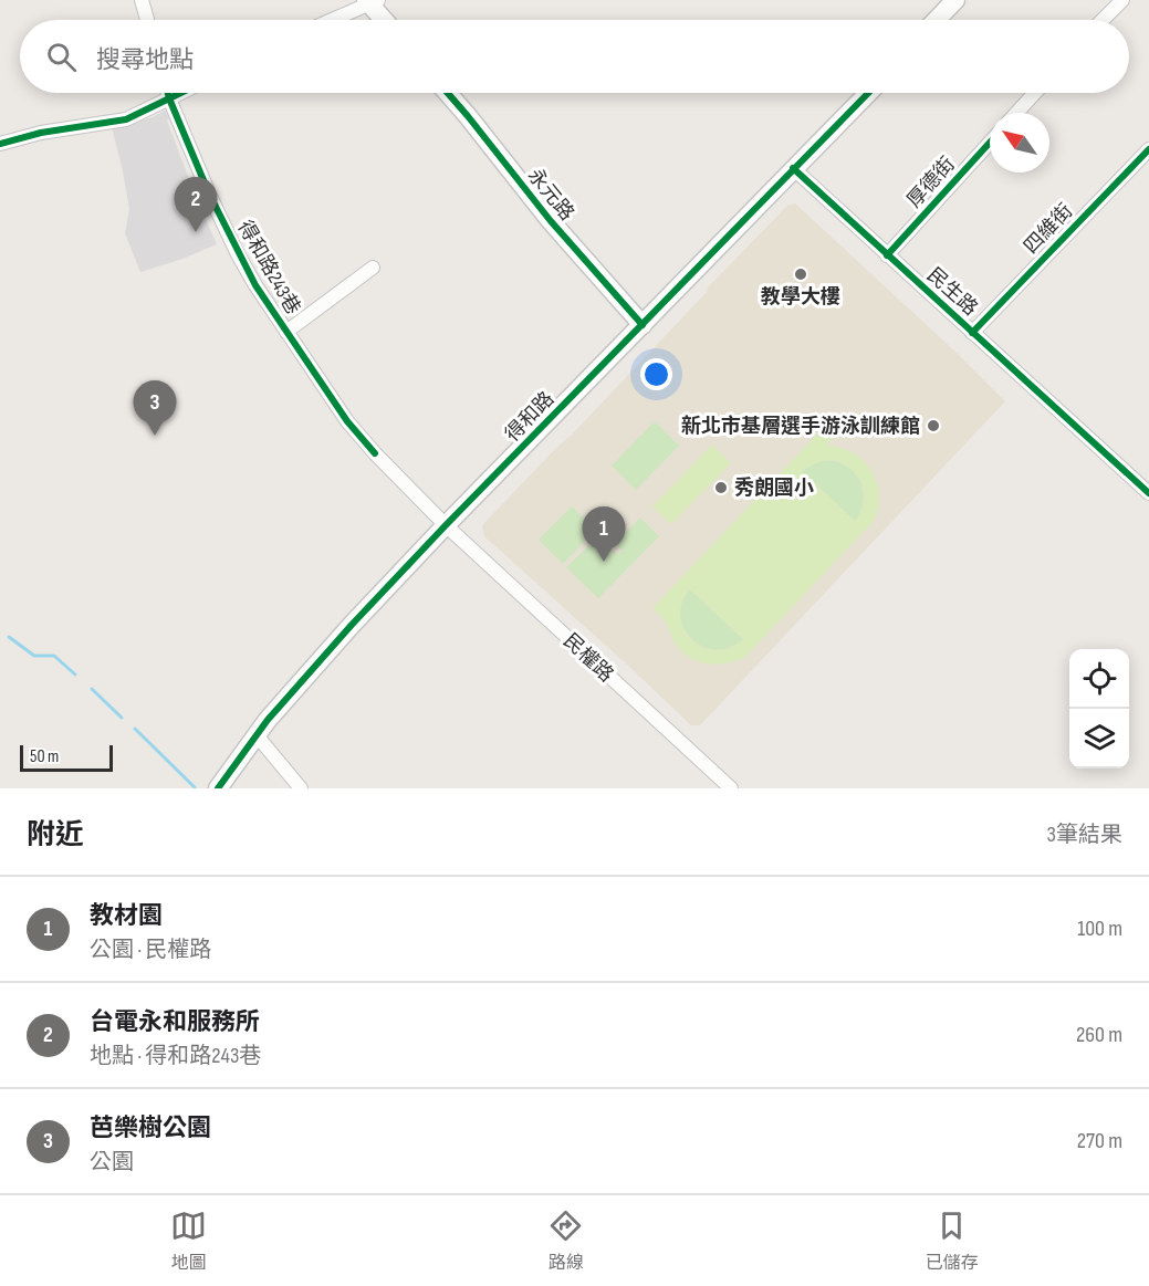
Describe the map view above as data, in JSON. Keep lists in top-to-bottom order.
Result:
{
  "streets": {
    "street": [
      "厚德街",
      "永元路",
      "四維街",
      "得和路243巷",
      "民生路",
      "得和路",
      "民權路"
    ]
  },
  "crossings": [
    ["厚德街", "民生路"],
    ["永元路", "得和路"],
    ["四維街", "民生路"],
    ["得和路243巷", "得和路"],
    ["得和路243巷", "民權路"],
    ["民生路", "得和路"],
    ["得和路", "民權路"]
  ],
  "places": ["教學大樓", "新北市基層選手游泳訓練館", "秀朗國小"],
  "scale_bar": "50 m",
  "north": "top left",
  "page": {
    "search": "搜尋地點",
    "pins": ["2", "3", "1"],
    "scale": "50 m",
    "heading": ["附近", "3筆結果"],
    "list": [
      {
        "mark": "1",
        "name": "教材園",
        "note": "公園 · 民權路",
        "value": "100 m"
      },
      {
        "mark": "2",
        "name": "台電永和服務所",
        "note": "地點 · 得和路243巷",
        "value": "260 m"
      },
      {
        "mark": "3",
        "name": "芭樂樹公園",
        "note": "公園",
        "value": "270 m"
      }
    ],
    "nav": ["地圖", "路線", "已儲存"]
  }
}
